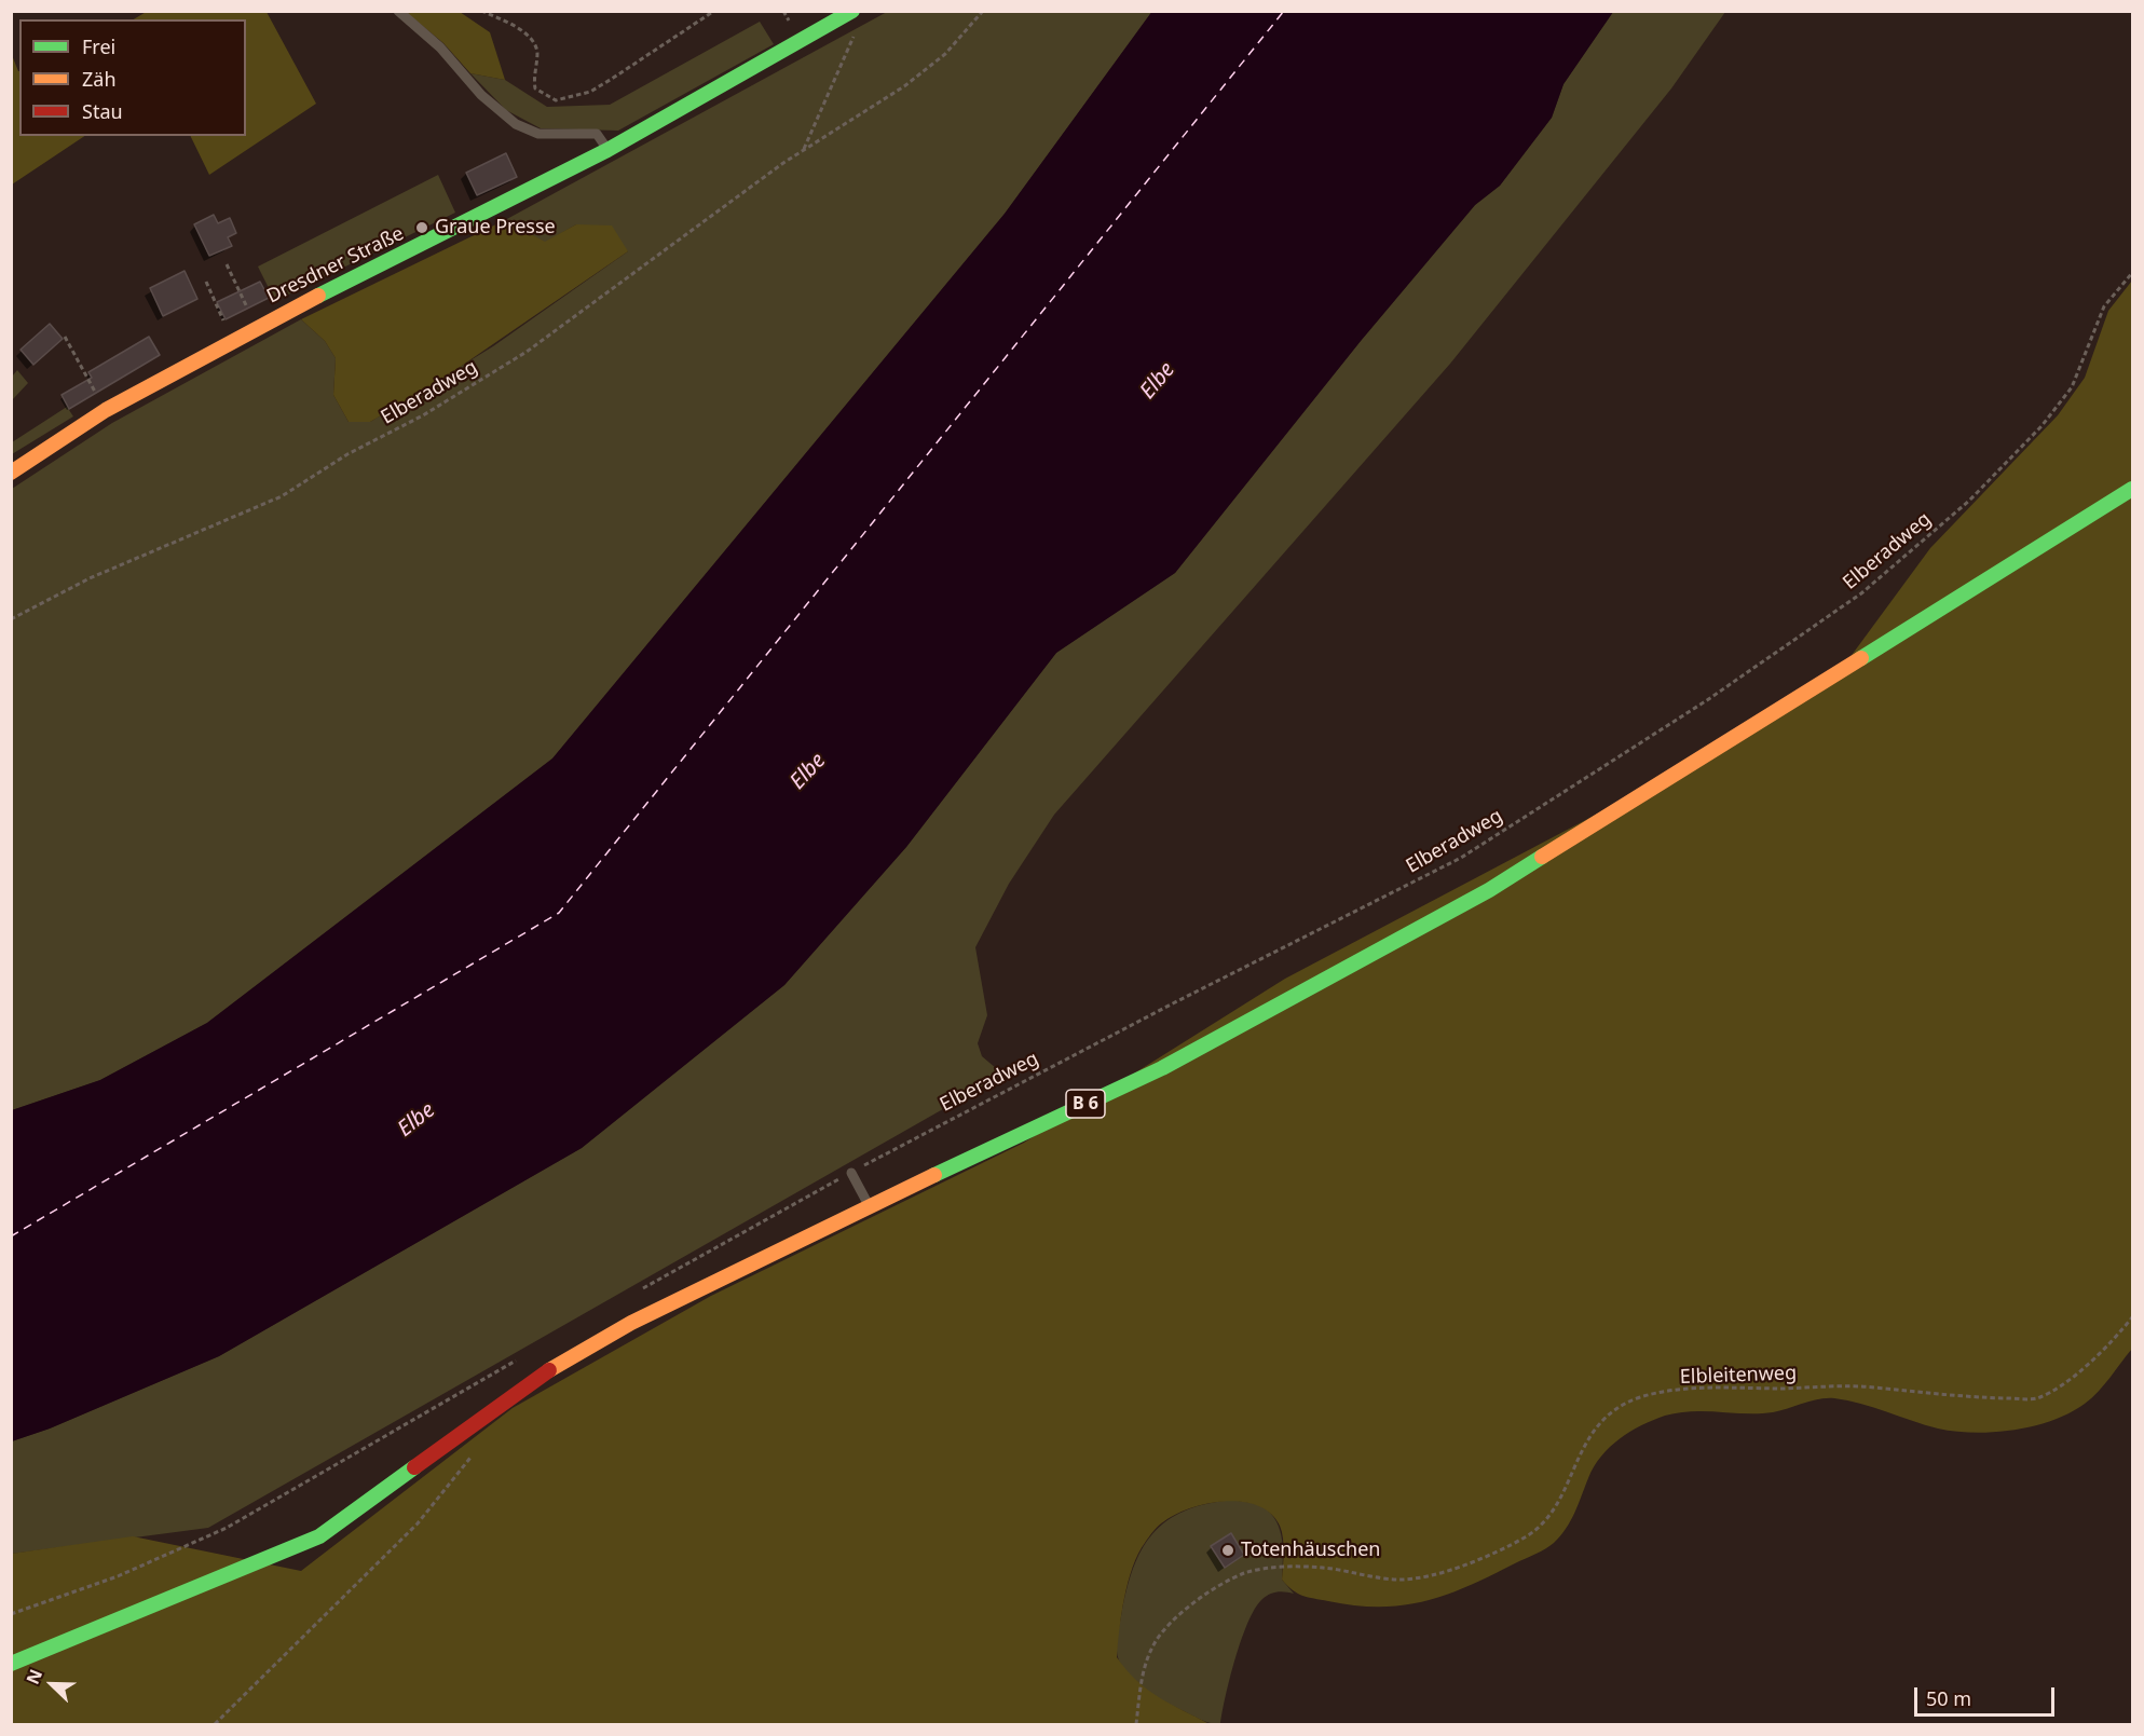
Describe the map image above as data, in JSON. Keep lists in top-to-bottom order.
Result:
{
  "streets": {
    "main road": ["Dresdner Straße", "B 6"],
    "path": ["Elberadweg", "Elbleitenweg"]
  },
  "water": ["Elbe"],
  "places": ["Graue Presse", "Totenhäuschen"],
  "legend": ["Frei", "Zäh", "Stau"],
  "scale_bar": "50 m",
  "north": "top left"
}
